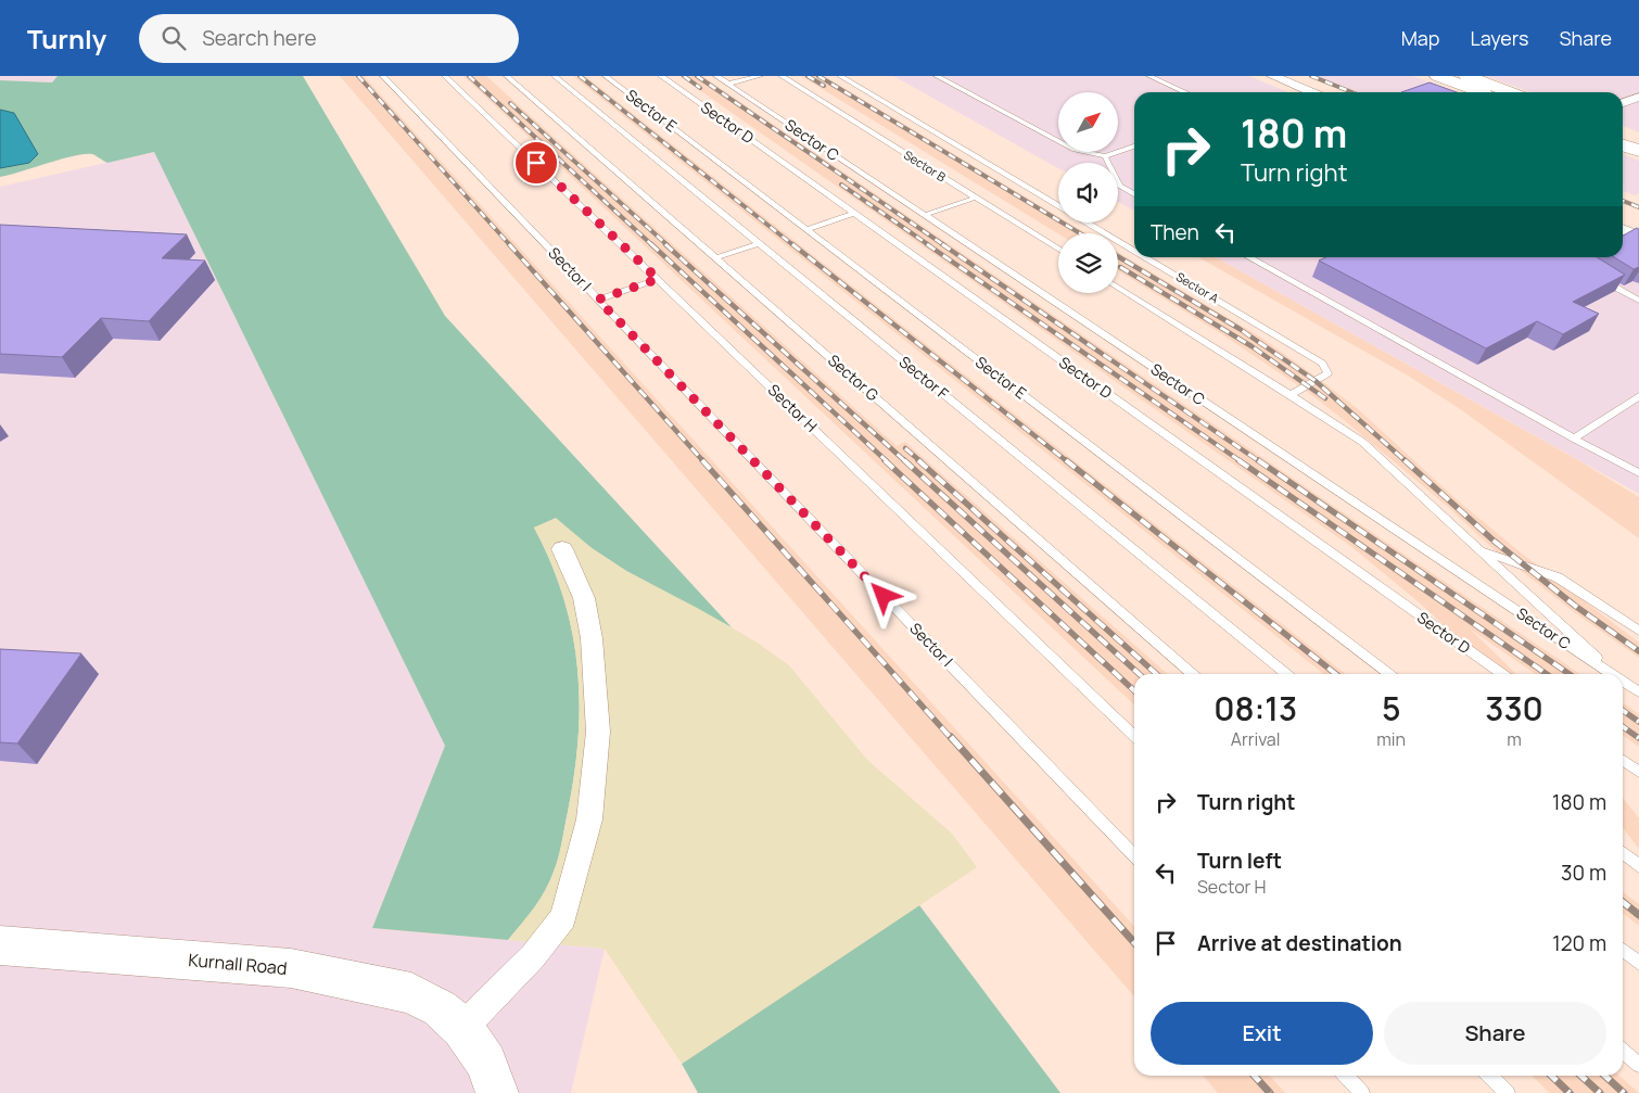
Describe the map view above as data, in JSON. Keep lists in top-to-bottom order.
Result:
{
  "streets": {
    "street": ["Kurnall Road"],
    "lane": [
      "Sector E",
      "Sector D",
      "Sector C",
      "Sector B",
      "Sector I",
      "Sector A",
      "Sector G",
      "Sector F",
      "Sector H"
    ]
  },
  "north": "top right",
  "page": {
    "header": "Turnly",
    "search": "Search here",
    "nav": ["Map", "Layers", "Share"],
    "turn": ["180 m", "Turn right"],
    "then": "Then",
    "eta": [
      "08:13",
      "Arrival",
      "5",
      "min",
      "330",
      "m"
    ],
    "list": [
      {
        "name": "Turn right",
        "value": "180 m"
      },
      {
        "name": "Turn left",
        "note": "Sector H",
        "value": "30 m"
      },
      {
        "name": "Arrive at destination",
        "value": "120 m"
      }
    ],
    "buttons": ["Exit", "Share"]
  }
}
